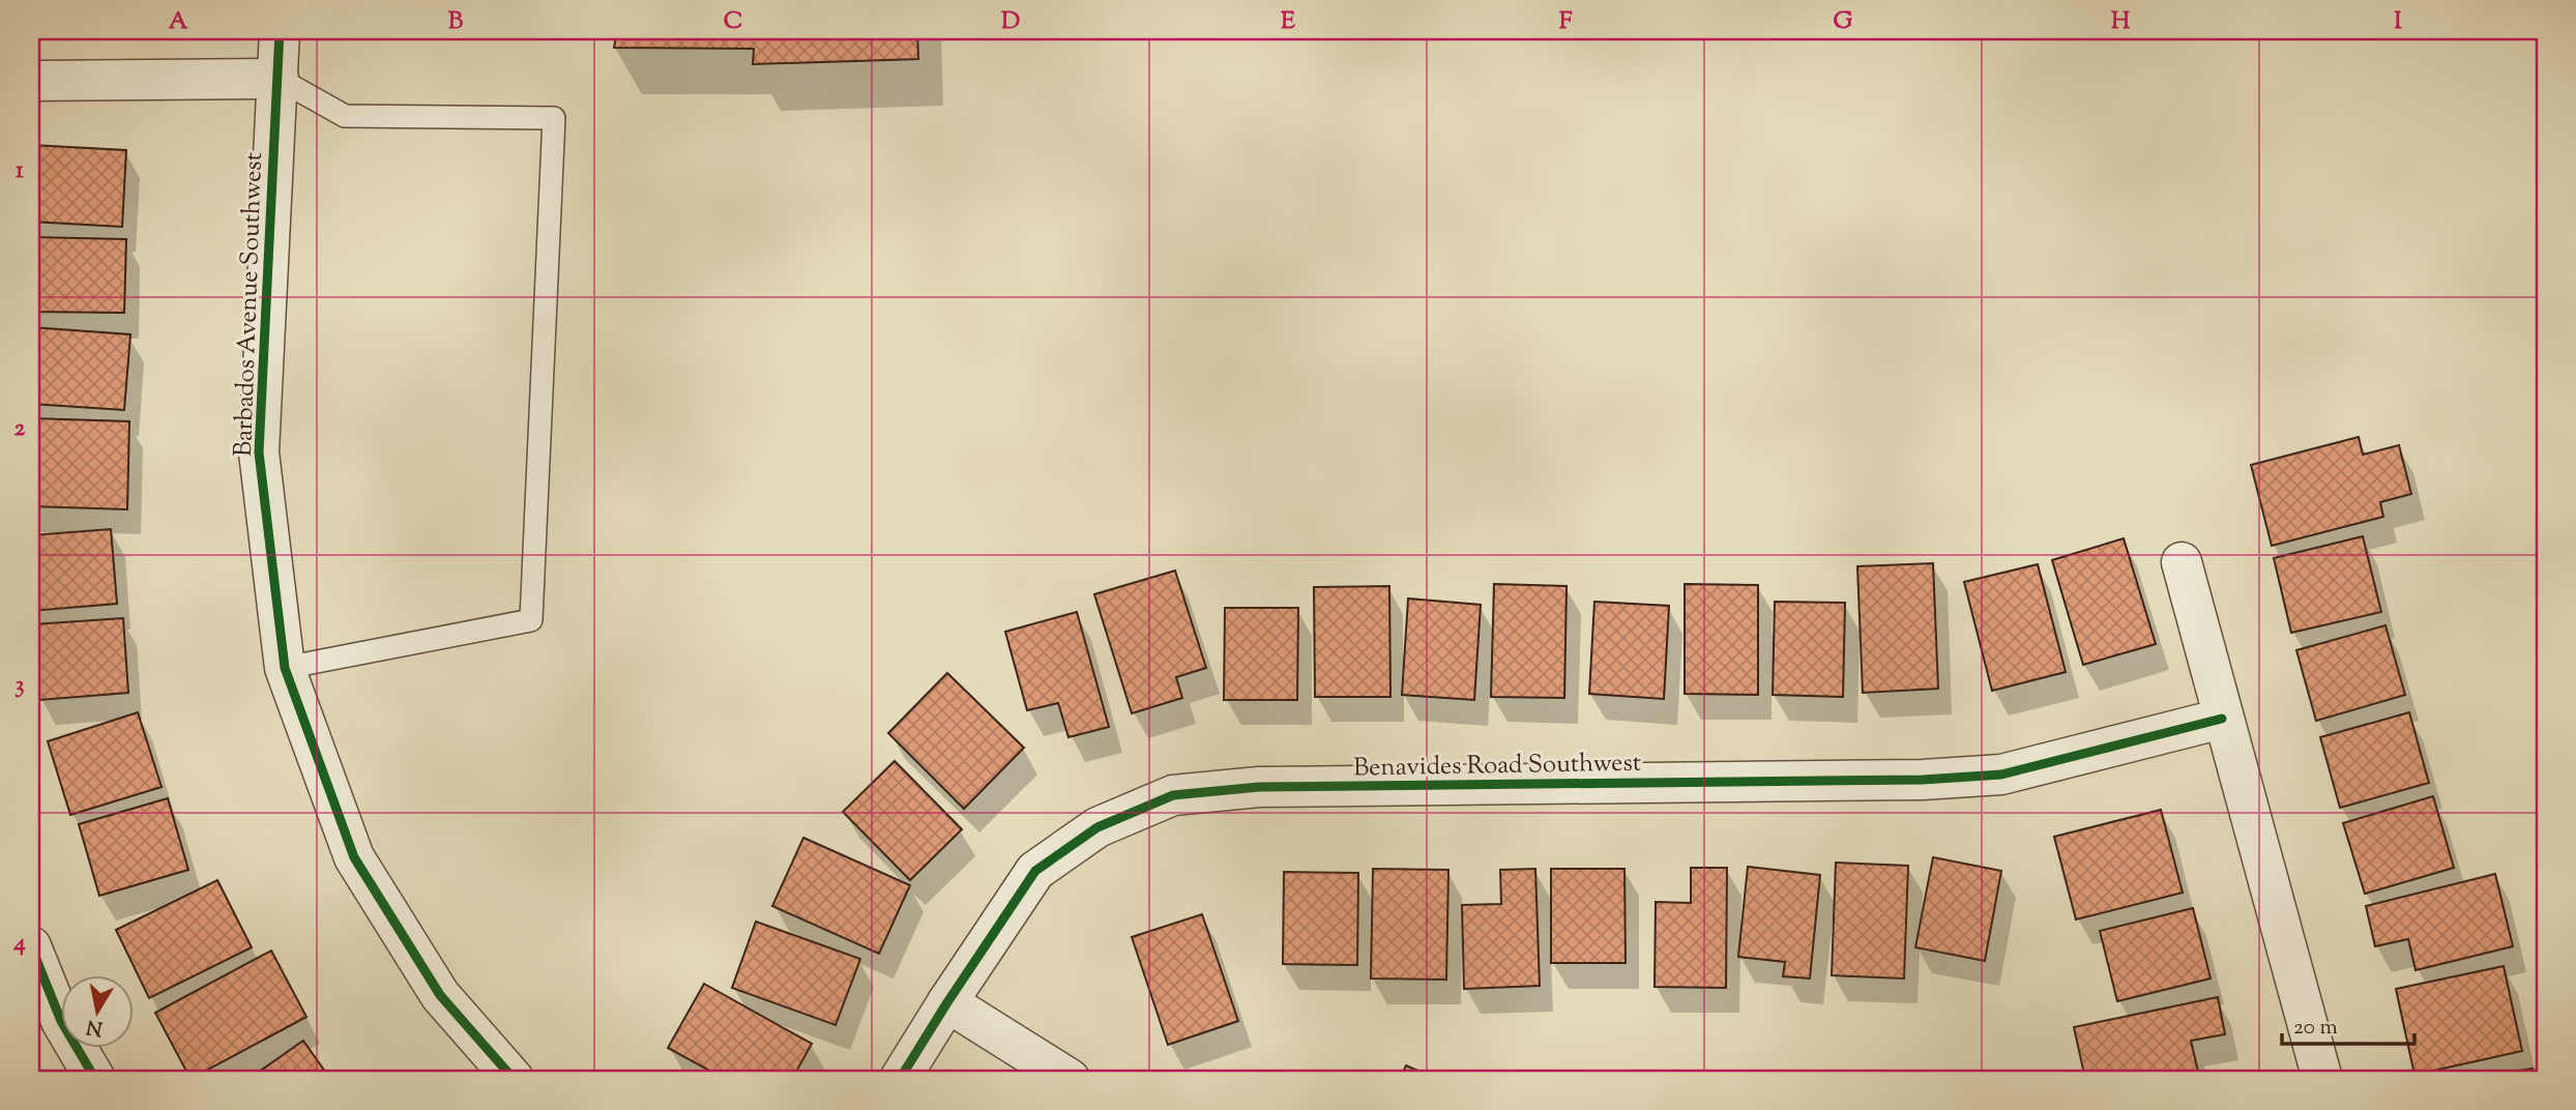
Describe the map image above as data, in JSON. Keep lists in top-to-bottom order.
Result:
{
  "streets": {
    "street": ["Barbados Avenue Southwest", "Benavides Road Southwest"]
  },
  "scale_bar": "20 m",
  "north": "bottom",
  "grid": {
    "columns": [
      "A",
      "B",
      "C",
      "D",
      "E",
      "F",
      "G",
      "H",
      "I"
    ],
    "rows": [
      "1",
      "2",
      "3",
      "4"
    ]
  }
}
